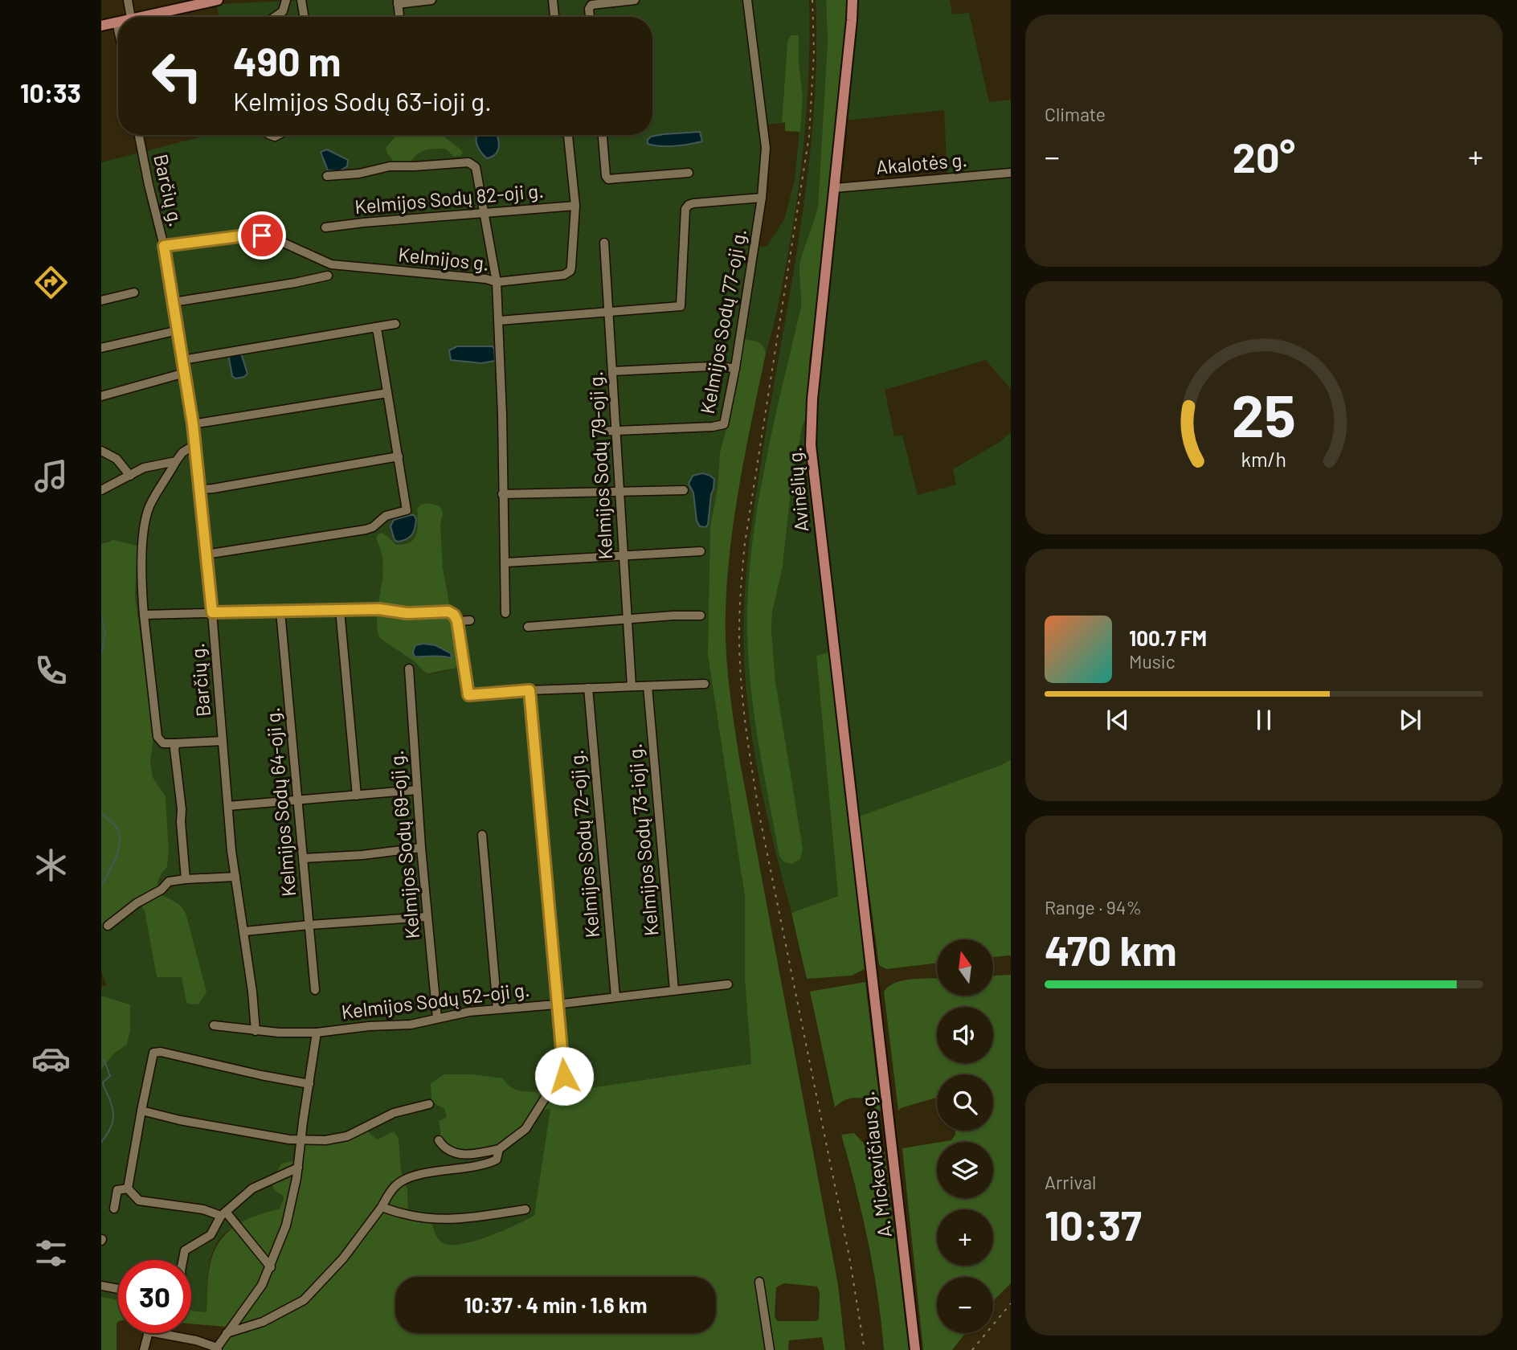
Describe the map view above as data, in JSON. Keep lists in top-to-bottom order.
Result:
{
  "streets": {
    "main road": ["Avinėlių g.", "A. Mickevičiaus g."],
    "street": [
      "Akalotės g.",
      "Barčių g.",
      "Kelmijos Sodų 82-oji g.",
      "Kelmijos g.",
      "Kelmijos Sodų 77-oji g.",
      "Kelmijos Sodų 79-oji g.",
      "Kelmijos Sodų 64-oji g.",
      "Kelmijos Sodų 73-ioji g.",
      "Kelmijos Sodų 72-oji g.",
      "Kelmijos Sodų 69-oji g.",
      "Kelmijos Sodų 52-oji g."
    ]
  },
  "crossings": [
    ["Akalotės g.", "Avinėlių g."],
    ["Barčių g.", "Kelmijos g."],
    ["Barčių g.", "Kelmijos Sodų 52-oji g."],
    ["Kelmijos Sodų 77-oji g.", "Kelmijos Sodų 79-oji g."],
    ["Avinėlių g.", "A. Mickevičiaus g."],
    ["Kelmijos Sodų 73-ioji g.", "Kelmijos Sodų 52-oji g."],
    ["Kelmijos Sodų 72-oji g.", "Kelmijos Sodų 52-oji g."],
    ["Kelmijos Sodų 69-oji g.", "Kelmijos Sodų 52-oji g."]
  ],
  "north": "top",
  "page": {
    "tabs": "10:33",
    "tile": [
      "Climate",
      ["Range · 94%", "470 km"],
      ["Arrival", "10:37"]
    ],
    "turn": ["490 m", "Kelmijos Sodų 63-ioji g."],
    "heat": ["−", "20°", "+"],
    "song": ["100.7 FM", "Music"],
    "map_buttons": ["+", "−"],
    "limit": "30",
    "trip": "10:37 · 4 min · 1.6 km",
    "gauge": ["25", "km/h"]
  }
}
